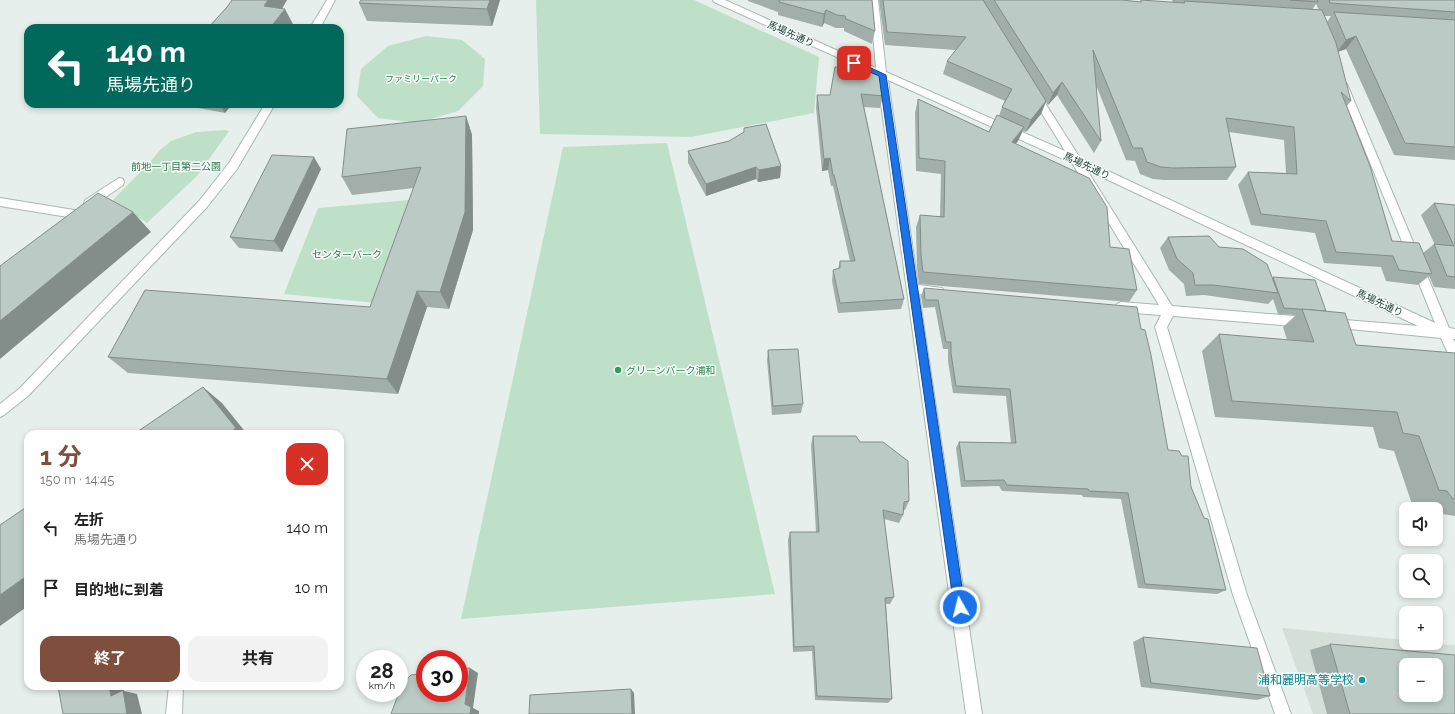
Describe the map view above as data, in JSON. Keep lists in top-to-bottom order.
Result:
{
  "streets": {
    "street": ["馬場先通り"]
  },
  "parks": ["ファミリーパーク", "前地一丁目第二公園", "センターパーク"],
  "places": ["グリーンパーク浦和", "浦和麗明高等学校"],
  "page": {
    "turn": ["140 m", "馬場先通り"],
    "heading": ["1 分", "150 m · 14:45"],
    "list": [
      {
        "name": "左折",
        "note": "馬場先通り",
        "value": "140 m"
      },
      {
        "name": "目的地に到着",
        "value": "10 m"
      }
    ],
    "map_buttons": ["+", "−"],
    "buttons": ["終了", "共有"],
    "speed": "28 km/h",
    "limit": "30"
  }
}
